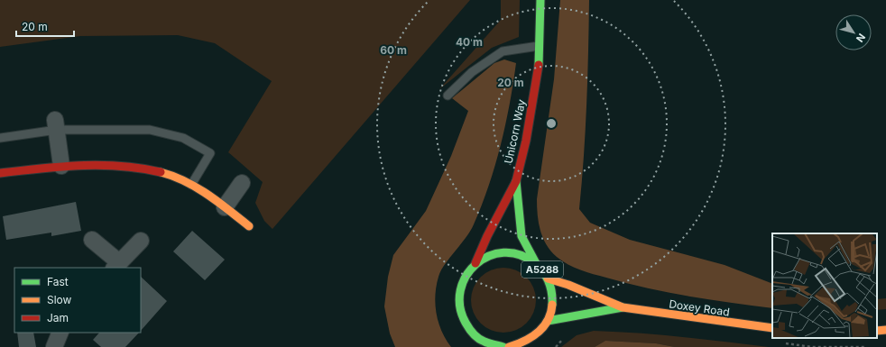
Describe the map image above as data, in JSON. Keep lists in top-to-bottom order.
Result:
{
  "streets": {
    "main road": ["Unicorn Way", "A5288", "Doxey Road"]
  },
  "crossings": [
    ["Unicorn Way", "A5288"],
    ["A5288", "Doxey Road"]
  ],
  "legend": ["Fast", "Slow", "Jam"],
  "scale_bar": "20 m",
  "north": "bottom right",
  "rings": ["40 m", "60 m", "20 m"]
}
